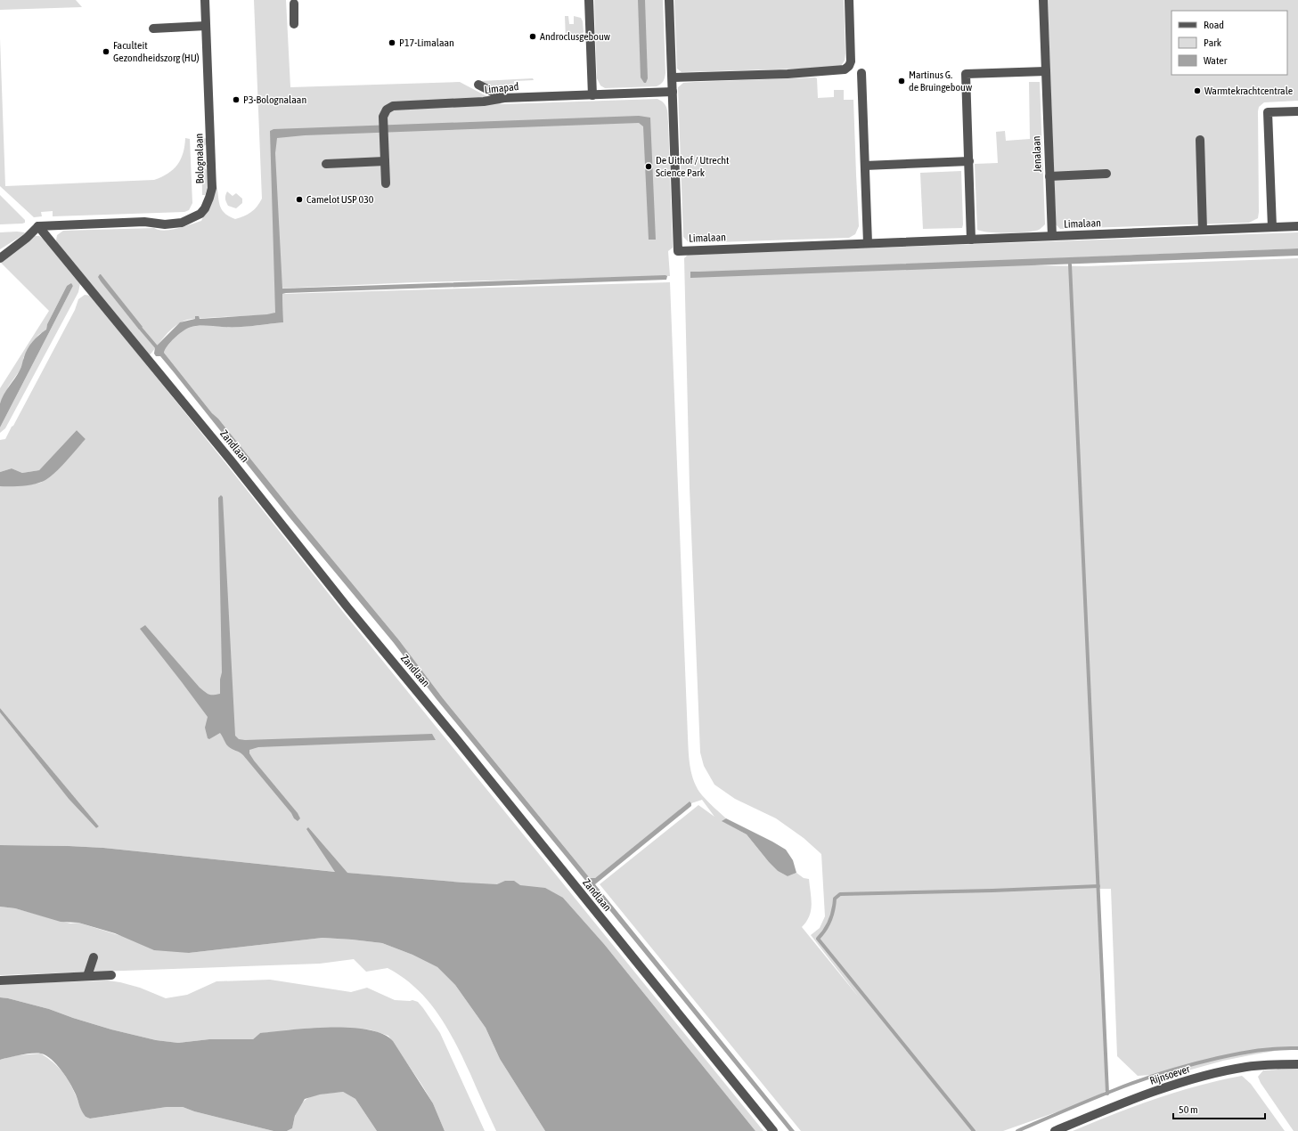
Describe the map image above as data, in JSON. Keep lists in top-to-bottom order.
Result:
{
  "streets": {
    "street": [
      "Limapad",
      "Jenalaan",
      "Bolognalaan",
      "Limalaan",
      "Zandlaan",
      "Rijnsoever"
    ]
  },
  "crossings": [
    ["Limapad", "Limalaan"],
    ["Jenalaan", "Limalaan"],
    ["Bolognalaan", "Zandlaan"]
  ],
  "places": [
    "Androclusgebouw",
    "P17-Limalaan",
    "Faculteit Gezondheidszorg (HU)",
    "Martinus G. de Bruingebouw",
    "Warmtekrachtcentrale",
    "P3-Bolognalaan",
    "De Uithof / Utrecht Science Park",
    "Camelot USP 030"
  ],
  "legend": ["Road", "Park", "Water"],
  "scale_bar": "50 m"
}
